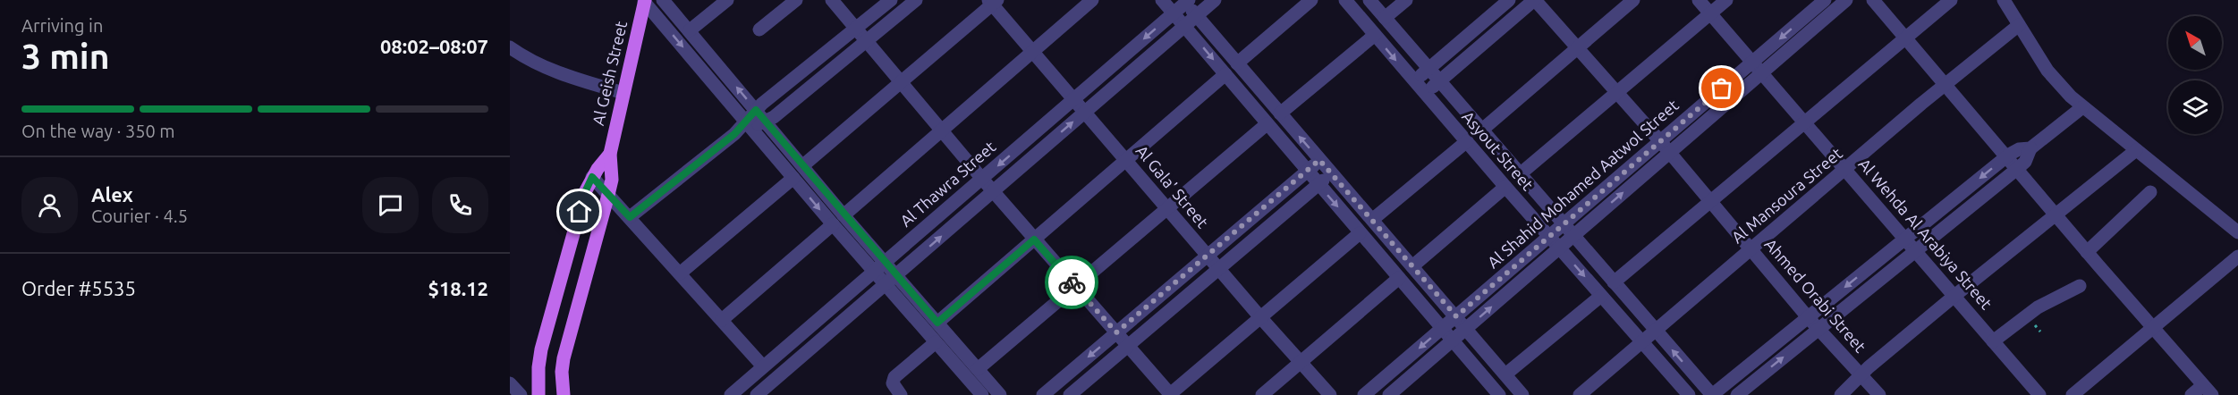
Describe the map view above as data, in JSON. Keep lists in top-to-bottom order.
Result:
{
  "streets": {
    "main road": ["Al Geish Street"],
    "street": [
      "Asyout Street",
      "Al Thawra Street",
      "Al Shahid Mohamed Aatwol Street",
      "Al Gala' Street",
      "Al Mansoura Street",
      "Al Wehda Al Arabiya Street",
      "Ahmed Orabi Street"
    ]
  },
  "crossings": [
    ["Asyout Street", "Al Shahid Mohamed Aatwol Street"],
    ["Asyout Street", "Al Mansoura Street"],
    ["Al Thawra Street", "Al Gala' Street"],
    ["Al Shahid Mohamed Aatwol Street", "Al Wehda Al Arabiya Street"],
    ["Al Shahid Mohamed Aatwol Street", "Ahmed Orabi Street"],
    ["Al Mansoura Street", "Al Wehda Al Arabiya Street"],
    ["Al Mansoura Street", "Ahmed Orabi Street"]
  ],
  "north": "top left",
  "page": {
    "heading": ["3 min", "Arriving in", "08:02–08:07"],
    "panel": [
      "Alex",
      "Courier · 4.5",
      "Order #5535",
      "$18.12"
    ],
    "bar": "On the way · 350 m"
  }
}
